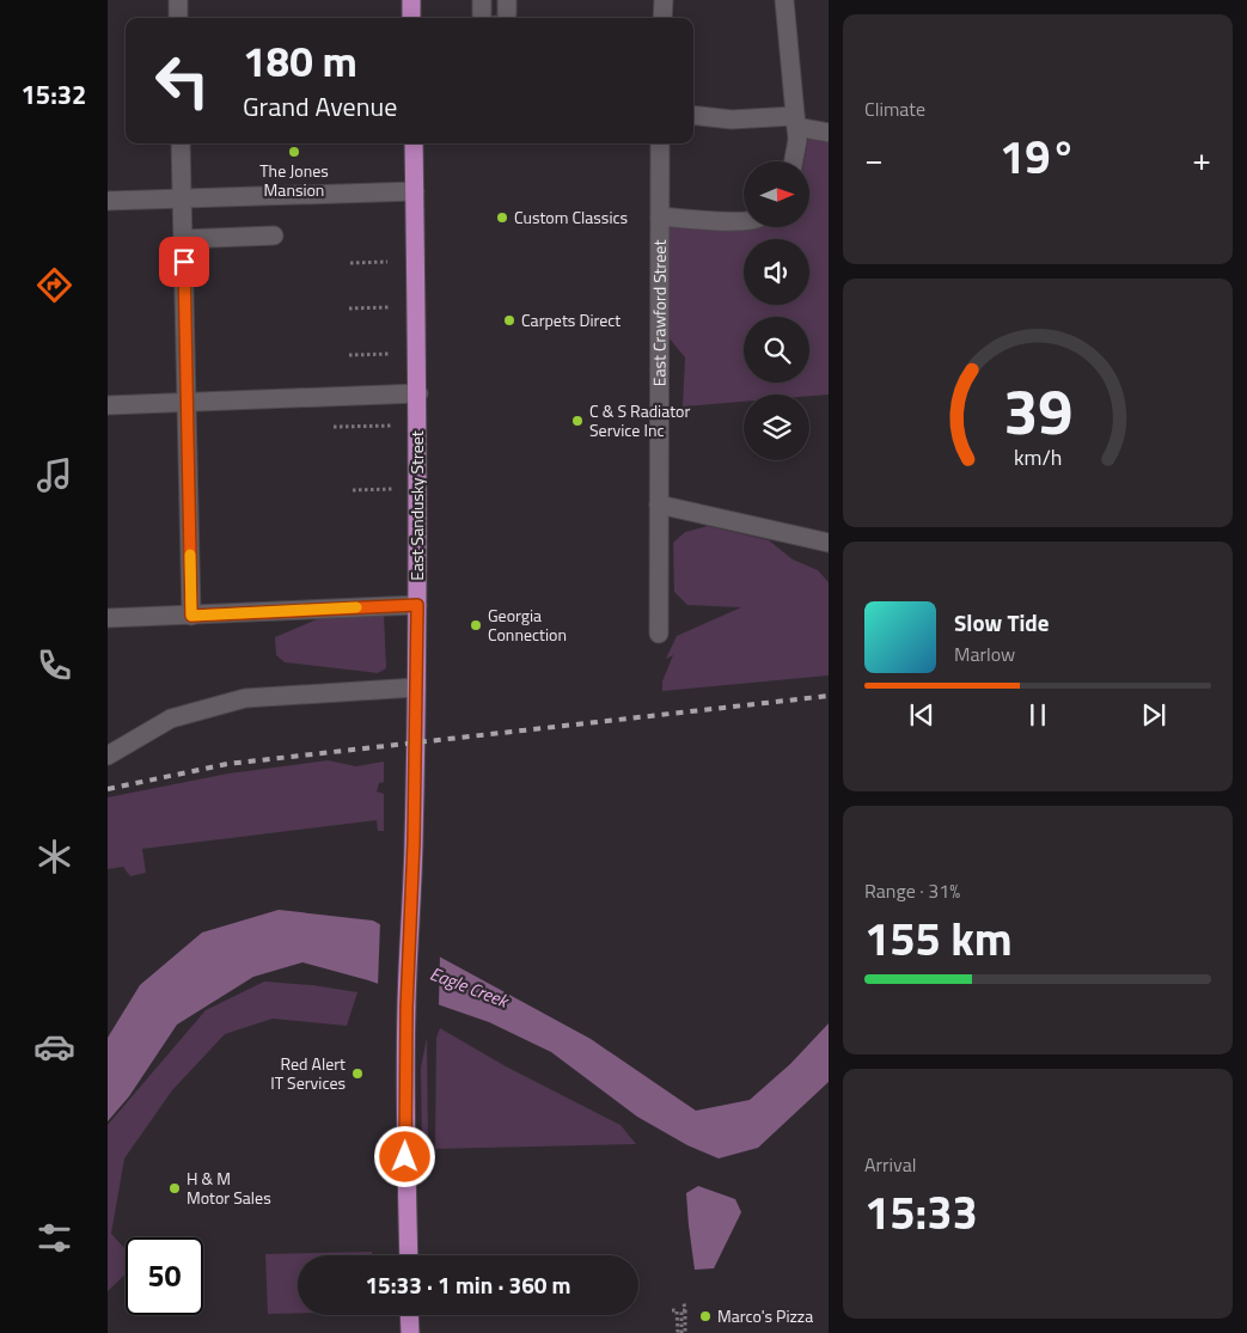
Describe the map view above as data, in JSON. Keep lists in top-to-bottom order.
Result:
{
  "streets": {
    "main road": ["East Sandusky Street"],
    "street": ["East Crawford Street"]
  },
  "water": ["Eagle Creek"],
  "places": [
    "The Jones Mansion",
    "Custom Classics",
    "Carpets Direct",
    "C & S Radiator Service Inc",
    "Georgia Connection",
    "Red Alert IT Services",
    "H & M Motor Sales",
    "Marco's Pizza"
  ],
  "north": "right",
  "page": {
    "tabs": "15:32",
    "tile": [
      "Climate",
      ["Range · 31%", "155 km"],
      ["Arrival", "15:33"]
    ],
    "turn": ["180 m", "Grand Avenue"],
    "heat": ["−", "19°", "+"],
    "song": ["Slow Tide", "Marlow"],
    "limit": "50",
    "trip": "15:33 · 1 min · 360 m",
    "gauge": ["39", "km/h"]
  }
}
